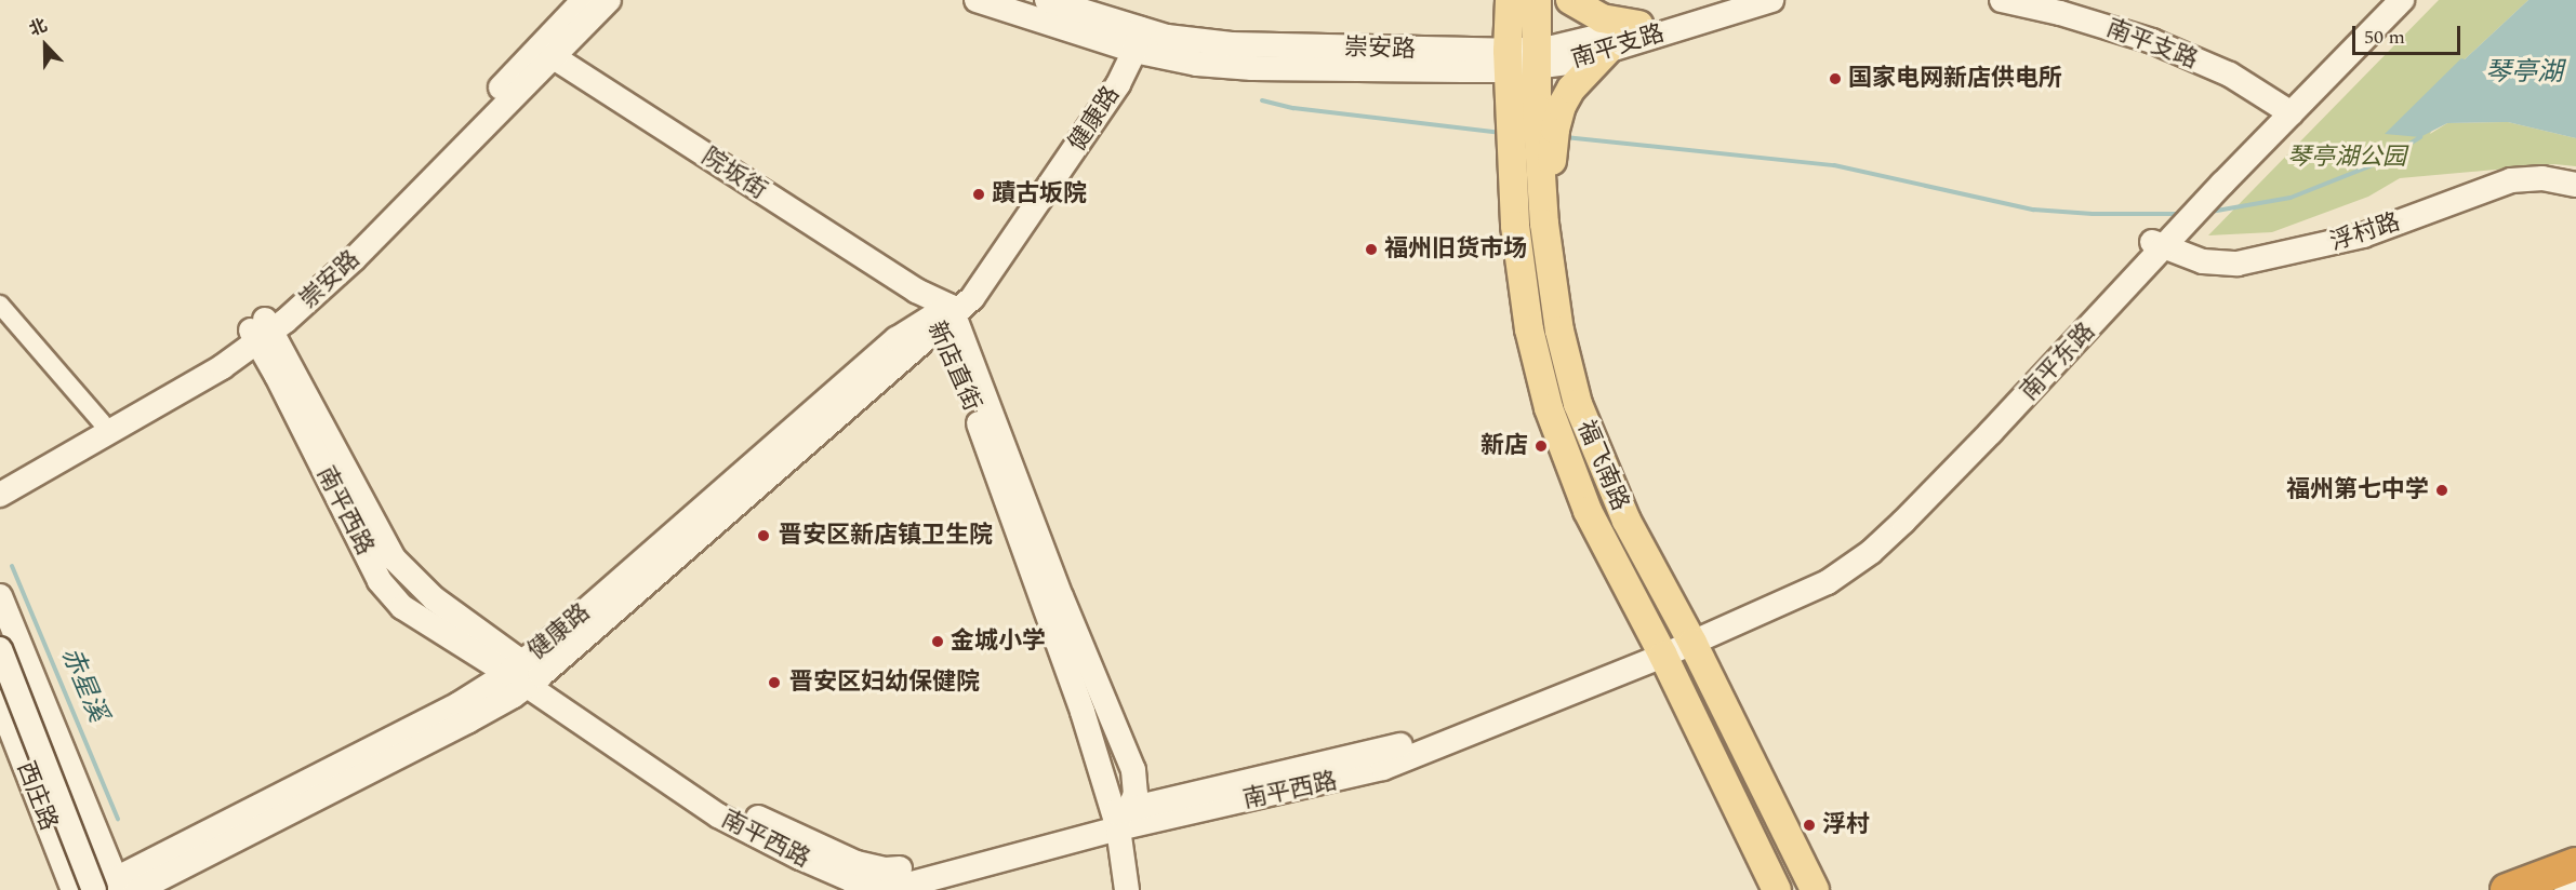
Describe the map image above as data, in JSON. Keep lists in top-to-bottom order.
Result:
{
  "streets": {
    "main road": ["福飞南路"],
    "street": [
      "南平支路",
      "崇安路",
      "健康路",
      "院坂街",
      "浮村路",
      "南平东路",
      "新店直街",
      "南平西路",
      "西庄路"
    ]
  },
  "crossings": [
    ["南平支路", "崇安路"],
    ["南平支路", "南平东路"],
    ["南平支路", "福飞南路"],
    ["崇安路", "健康路"],
    ["崇安路", "院坂街"],
    ["崇安路", "福飞南路"],
    ["崇安路", "南平西路"],
    ["健康路", "新店直街"],
    ["健康路", "南平西路"],
    ["院坂街", "新店直街"],
    ["浮村路", "南平东路"],
    ["南平东路", "福飞南路"],
    ["南平东路", "南平西路"],
    ["新店直街", "南平西路"],
    ["福飞南路", "南平西路"]
  ],
  "water": ["琴亭湖", "赤星溪"],
  "parks": ["琴亭湖公园"],
  "places": [
    "国家电网新店供电所",
    "蹟古坂院",
    "福州旧货市场",
    "新店",
    "福州第七中学",
    "晋安区新店镇卫生院",
    "金城小学",
    "晋安区妇幼保健院",
    "浮村"
  ],
  "scale_bar": "50 m",
  "north": "top"
}
